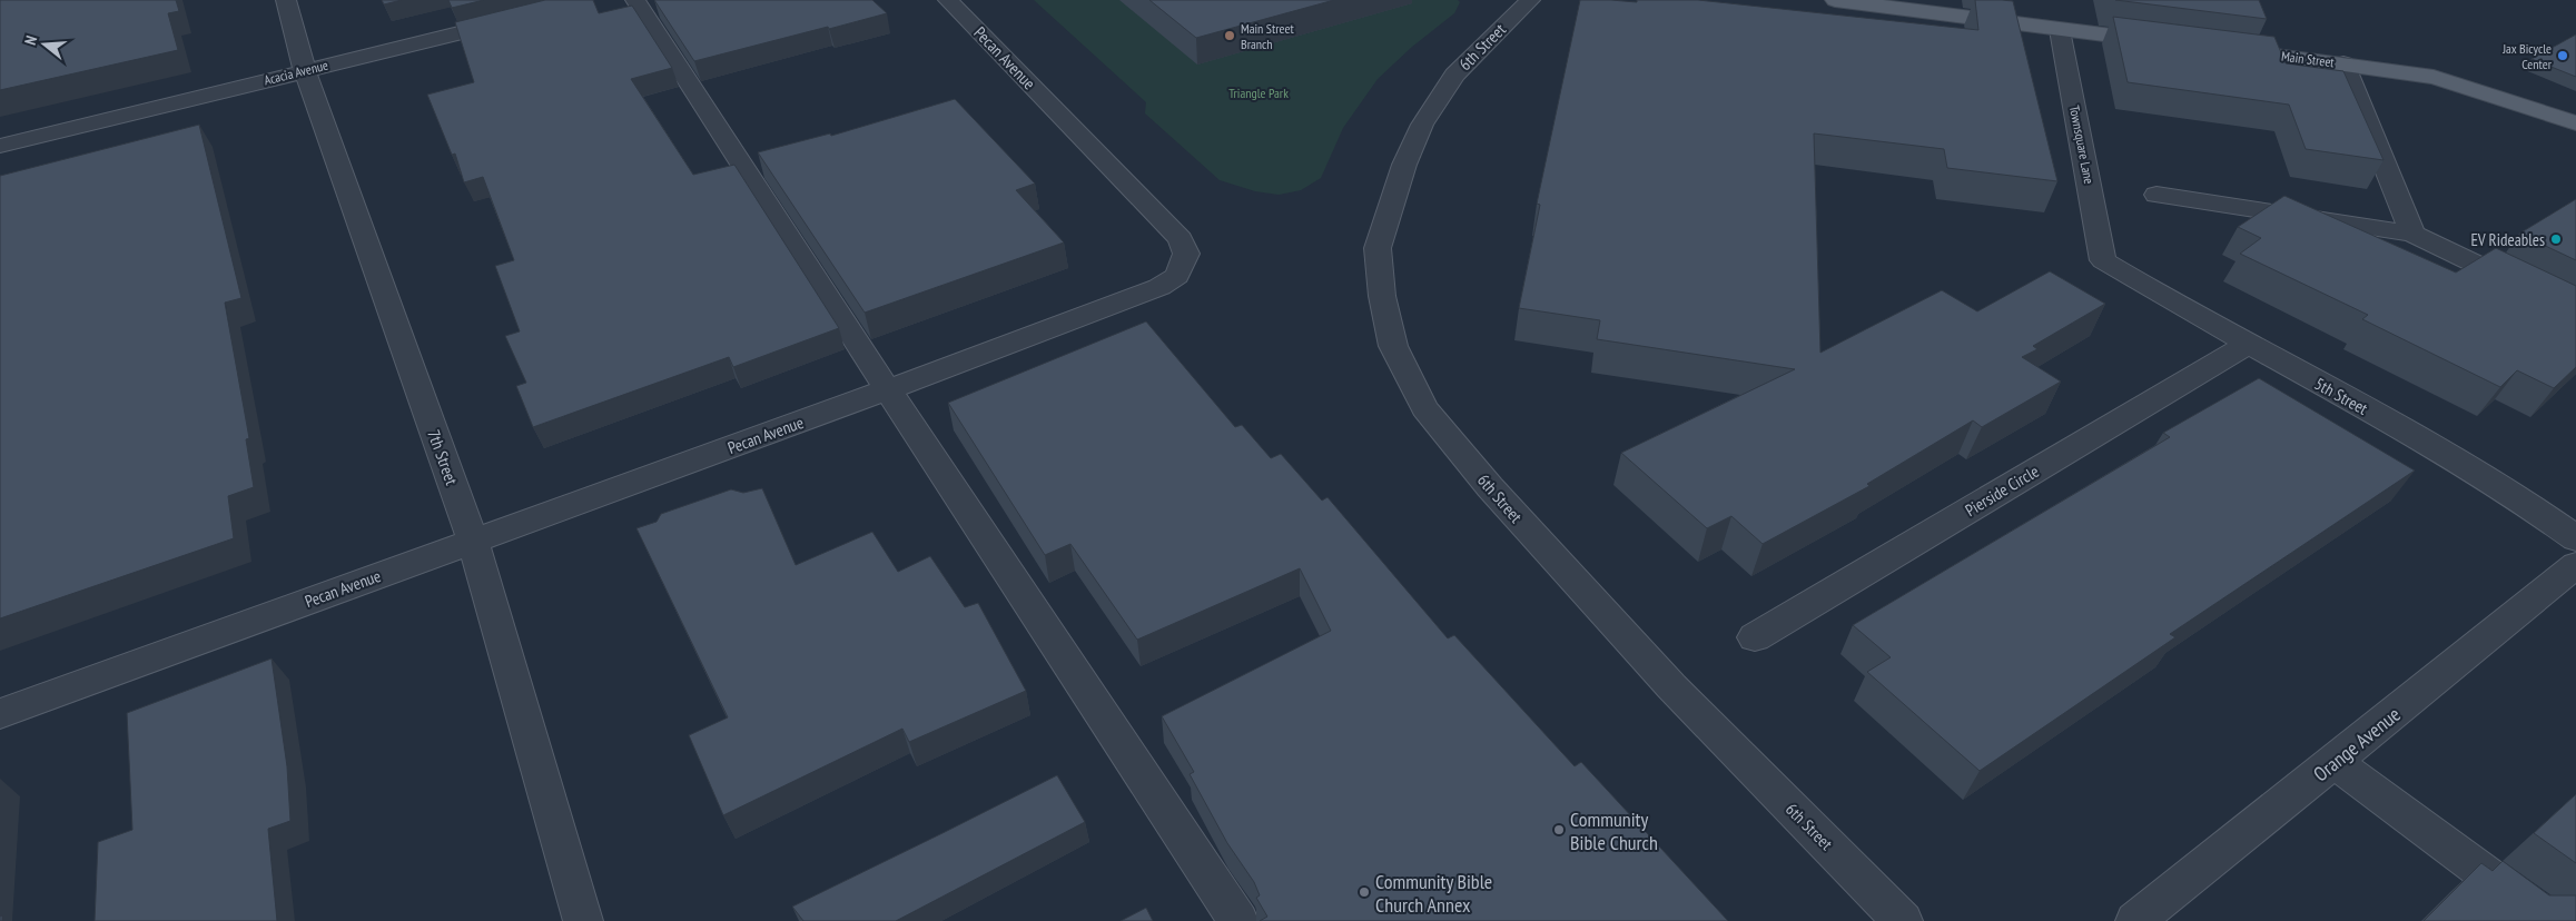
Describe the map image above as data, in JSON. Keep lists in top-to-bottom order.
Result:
{
  "streets": {
    "main road": ["Main Street"],
    "street": [
      "6th Street",
      "Pecan Avenue",
      "Acacia Avenue",
      "Townsquare Lane",
      "5th Street",
      "7th Street",
      "Pierside Circle",
      "Orange Avenue"
    ]
  },
  "crossings": [
    ["Pecan Avenue", "7th Street"],
    ["Acacia Avenue", "7th Street"],
    ["Townsquare Lane", "5th Street"],
    ["5th Street", "Pierside Circle"]
  ],
  "parks": ["Triangle Park"],
  "places": [
    "Main Street Branch",
    "Jax Bicycle Center",
    "EV Rideables",
    "Community Bible Church",
    "Community Bible Church Annex"
  ],
  "north": "left"
}
